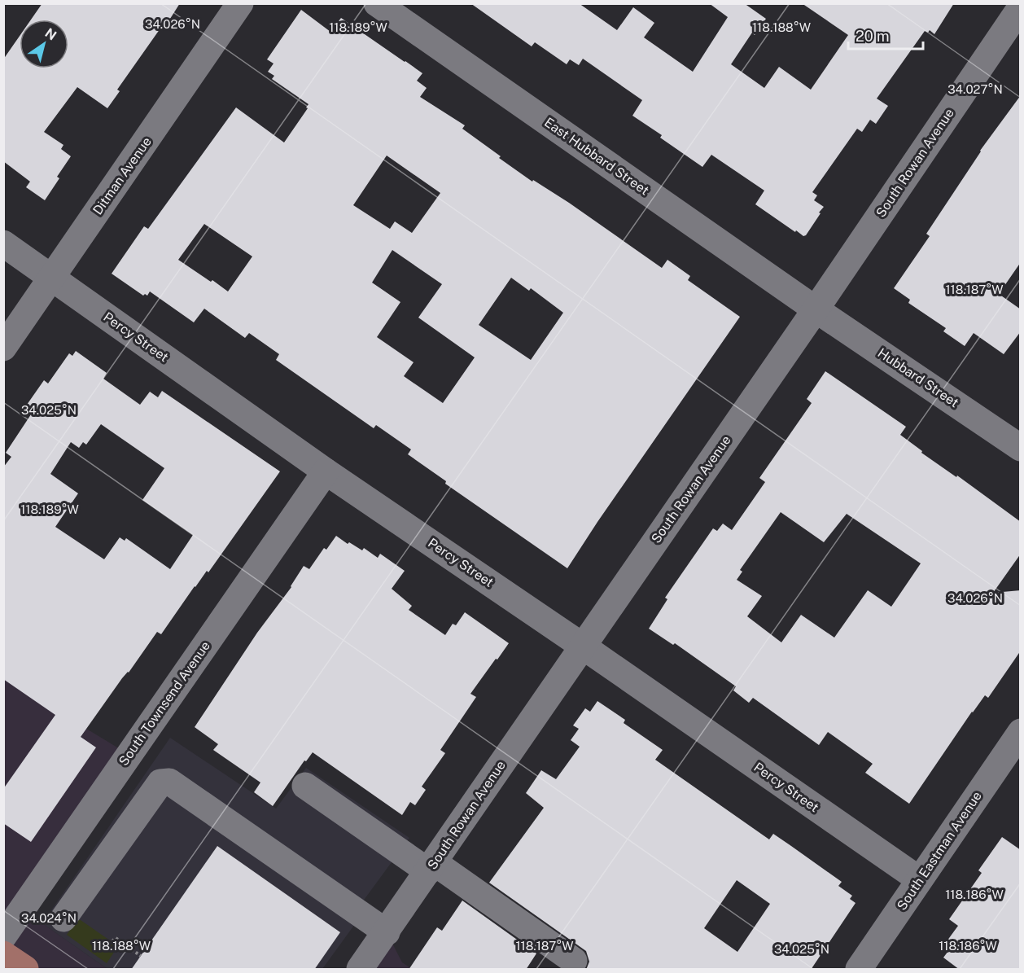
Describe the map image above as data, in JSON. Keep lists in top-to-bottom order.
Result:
{
  "streets": {
    "street": [
      "East Hubbard Street",
      "South Rowan Avenue",
      "Ditman Avenue",
      "Percy Street",
      "Hubbard Street",
      "South Townsend Avenue",
      "South Eastman Avenue"
    ]
  },
  "crossings": [
    ["East Hubbard Street", "South Rowan Avenue"],
    ["East Hubbard Street", "Hubbard Street"],
    ["South Rowan Avenue", "Percy Street"],
    ["South Rowan Avenue", "Hubbard Street"],
    ["Ditman Avenue", "Percy Street"],
    ["Percy Street", "South Townsend Avenue"],
    ["Percy Street", "South Eastman Avenue"]
  ],
  "scale_bar": "20 m",
  "north": "top right",
  "coordinates": [
    "34.026°N",
    "118.189°W",
    "118.188°W",
    "34.027°N",
    "118.187°W",
    "34.025°N",
    "118.186°W",
    "34.024°N"
  ]
}
